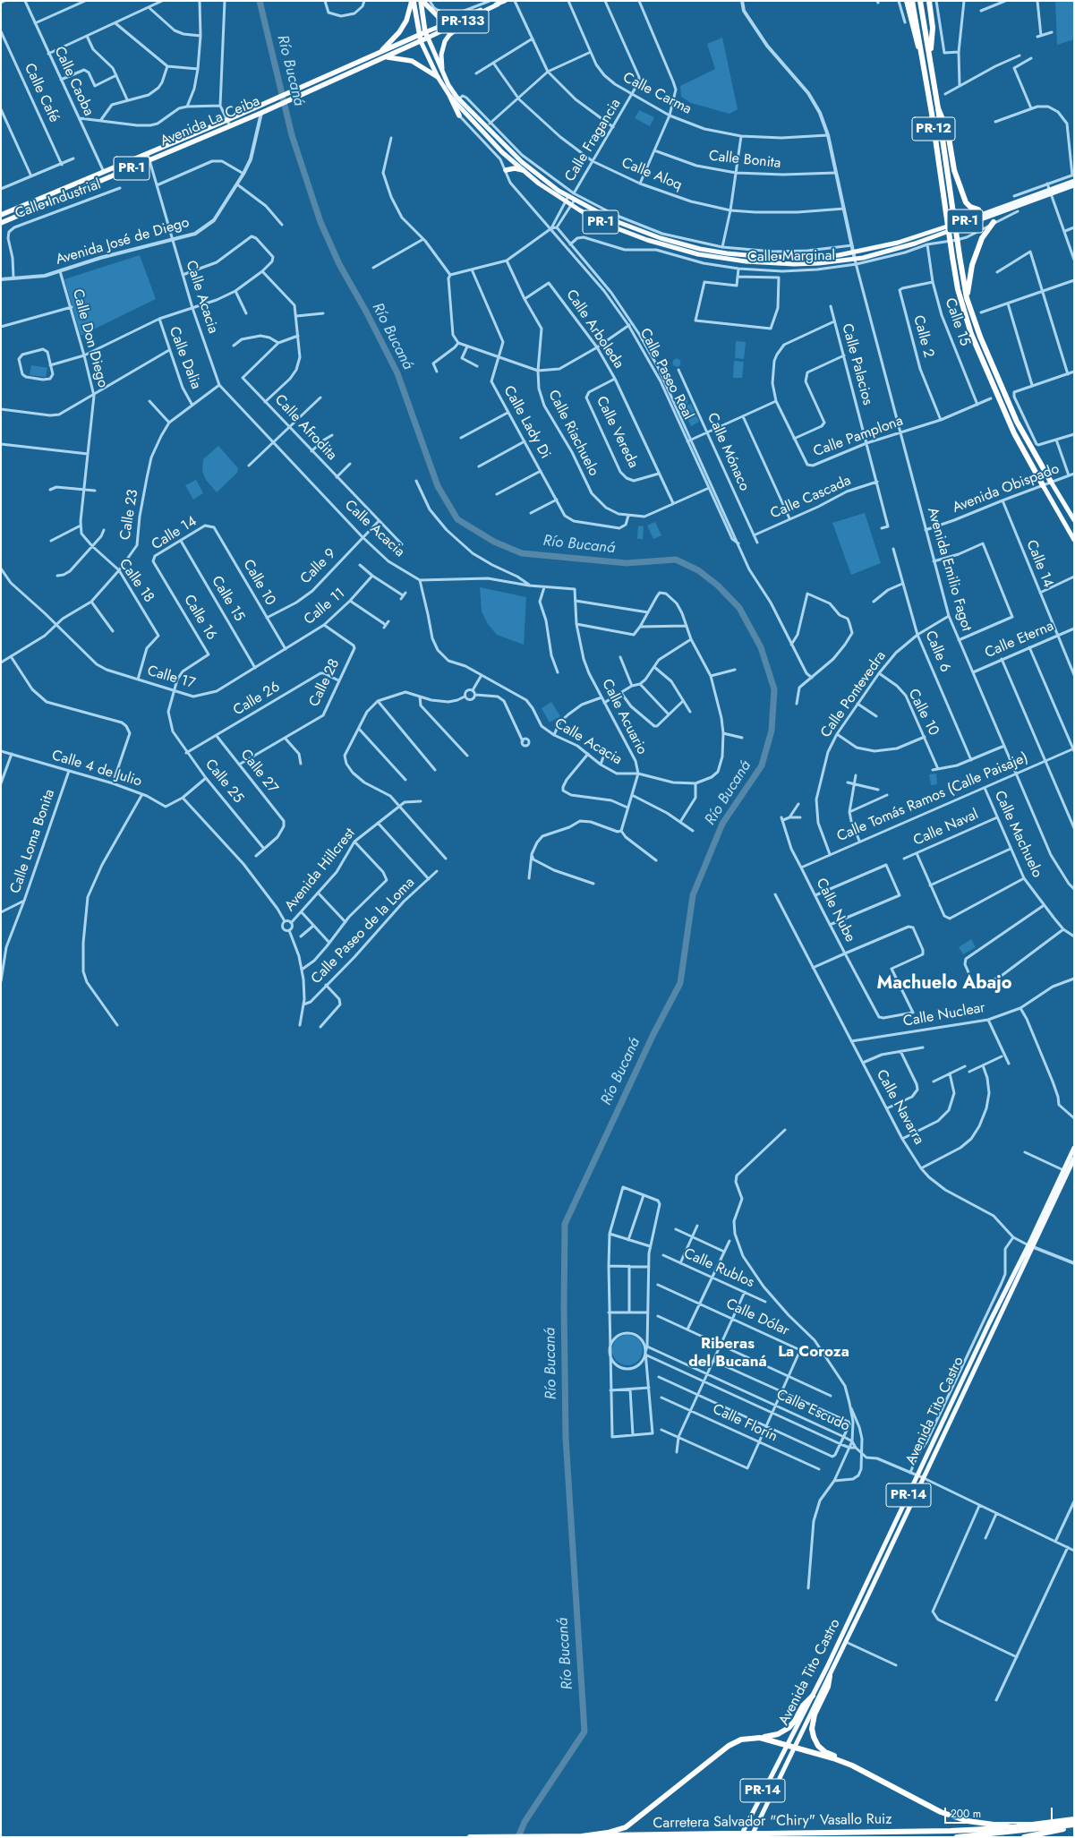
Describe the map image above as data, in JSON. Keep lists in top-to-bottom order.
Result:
{
  "streets": {
    "highway": [
      "Avenida La Ceiba",
      "PR-12",
      "PR-1",
      "Carretera Salvador \"Chiry\" Vasallo Ruiz"
    ],
    "main road": ["PR-133", "Avenida Tito Castro", "PR-14"],
    "street": [
      "Calle Caoba",
      "Calle Café",
      "Calle Carma",
      "Calle Fragancia",
      "Calle Bonita",
      "Calle Aloq",
      "Calle Industrial",
      "Avenida José de Diego",
      "Calle Marginal",
      "Calle Acacia",
      "Calle 15",
      "Calle Arboleda",
      "Calle 2",
      "Calle Don Diego",
      "Calle Dalia",
      "Calle Palacios",
      "Calle Paseo Real",
      "Calle Lady Di",
      "Calle Afrodita",
      "Calle Vereda",
      "Calle Riachuelo",
      "Calle Pamplona",
      "Calle Mónaco",
      "Avenida Obispado",
      "Calle Cascada",
      "Calle 23",
      "Calle 14",
      "Calle 9",
      "Avenida Emilio Fagot",
      "Calle 18",
      "Calle 10",
      "Calle 11",
      "Calle 16",
      "Calle Eterna",
      "Calle 6",
      "Calle 17",
      "Calle 28",
      "Calle Pontevedra",
      "Calle 26",
      "Calle Acuario",
      "Calle 4 de Julio",
      "Calle 27",
      "Calle 25",
      "Calle Tomás Ramos (Calle Paisaje)",
      "Calle Naval",
      "Calle Machuelo",
      "Calle Loma Bonita",
      "Avenida Hillcrest",
      "Calle Nube",
      "Calle Paseo de la Loma",
      "Calle Nuclear",
      "Calle Navarra",
      "Calle Rublos",
      "Calle Dólar",
      "Calle Escudo",
      "Calle Florín"
    ]
  },
  "crossings": [
    ["PR-133", "Avenida La Ceiba"],
    ["PR-133", "PR-1"],
    ["Calle Caoba", "Avenida La Ceiba"],
    ["Calle Carma", "Calle Fragancia"],
    ["Avenida La Ceiba", "PR-1"],
    ["Avenida La Ceiba", "Avenida José de Diego"],
    ["Avenida La Ceiba", "Calle Acacia"],
    ["PR-12", "Avenida Obispado"],
    ["Calle Fragancia", "Calle Aloq"],
    ["PR-1", "Avenida Emilio Fagot"],
    ["Calle Industrial", "Avenida José de Diego"],
    ["Avenida José de Diego", "Calle Acacia"],
    ["Avenida José de Diego", "Calle Don Diego"],
    ["Calle Marginal", "Calle 15"],
    ["Calle Marginal", "Calle Paseo Real"],
    ["Calle Marginal", "Avenida Emilio Fagot"],
    ["Calle Acacia", "Calle 9"],
    ["Calle Acacia", "Calle Acuario"],
    ["Calle 15", "Calle 2"],
    ["Calle 15", "Calle Pamplona"],
    ["Calle 15", "Calle 14"],
    ["Calle 15", "Calle 17"],
    ["Calle Arboleda", "Calle Vereda"],
    ["Calle Arboleda", "Calle Riachuelo"],
    ["Calle 2", "Calle Pamplona"],
    ["Calle Don Diego", "Calle 18"],
    ["Calle Palacios", "Calle Pamplona"],
    ["Calle Palacios", "Calle Cascada"],
    ["Calle Paseo Real", "Calle Riachuelo"],
    ["Calle Lady Di", "Calle Riachuelo"],
    ["Calle Afrodita", "Calle 9"],
    ["Calle Pamplona", "Avenida Emilio Fagot"],
    ["Calle Mónaco", "Calle Cascada"],
    ["Avenida Obispado", "Calle 14"],
    ["Avenida Obispado", "Avenida Emilio Fagot"],
    ["Calle 23", "Calle 18"],
    ["Calle 23", "Calle 17"],
    ["Calle 14", "Calle 10"],
    ["Calle 14", "Calle 16"],
    ["Calle 14", "Calle Eterna"],
    ["Calle 9", "Calle 10"],
    ["Avenida Emilio Fagot", "Calle Eterna"],
    ["Avenida Emilio Fagot", "Calle Pontevedra"],
    ["Avenida Emilio Fagot", "Calle Tomás Ramos (Calle Paisaje)"],
    ["Calle 18", "Calle 17"],
    ["Calle 10", "Calle 11"],
    ["Calle 10", "Calle 17"],
    ["Calle 10", "Calle Pontevedra"],
    ["Calle 11", "Calle 17"],
    ["Calle 11", "Calle 28"],
    ["Calle 16", "Calle 17"],
    ["Calle 16", "Calle 25"],
    ["Calle 6", "Calle Pontevedra"],
    ["Calle 17", "Calle 25"],
    ["Calle 28", "Calle 26"],
    ["Calle 28", "Calle 27"],
    ["Calle Pontevedra", "Calle Tomás Ramos (Calle Paisaje)"],
    ["Calle 26", "Calle 27"],
    ["Calle 26", "Calle 25"],
    ["Calle 4 de Julio", "Calle Loma Bonita"],
    ["Calle 27", "Calle 25"],
    ["Calle Tomás Ramos (Calle Paisaje)", "Calle Machuelo"],
    ["Calle Tomás Ramos (Calle Paisaje)", "Calle Nube"],
    ["Calle Naval", "Calle Machuelo"],
    ["Calle Nuclear", "Calle Navarra"],
    ["Calle Navarra", "Avenida Tito Castro"],
    ["Calle Dólar", "Calle Escudo"],
    ["Calle Dólar", "Calle Florín"]
  ],
  "districts": ["Machuelo Abajo", "Riberas del Bucaná", "La Coroza"],
  "water": ["Río Bucaná"],
  "scale_bar": "200 m"
}
